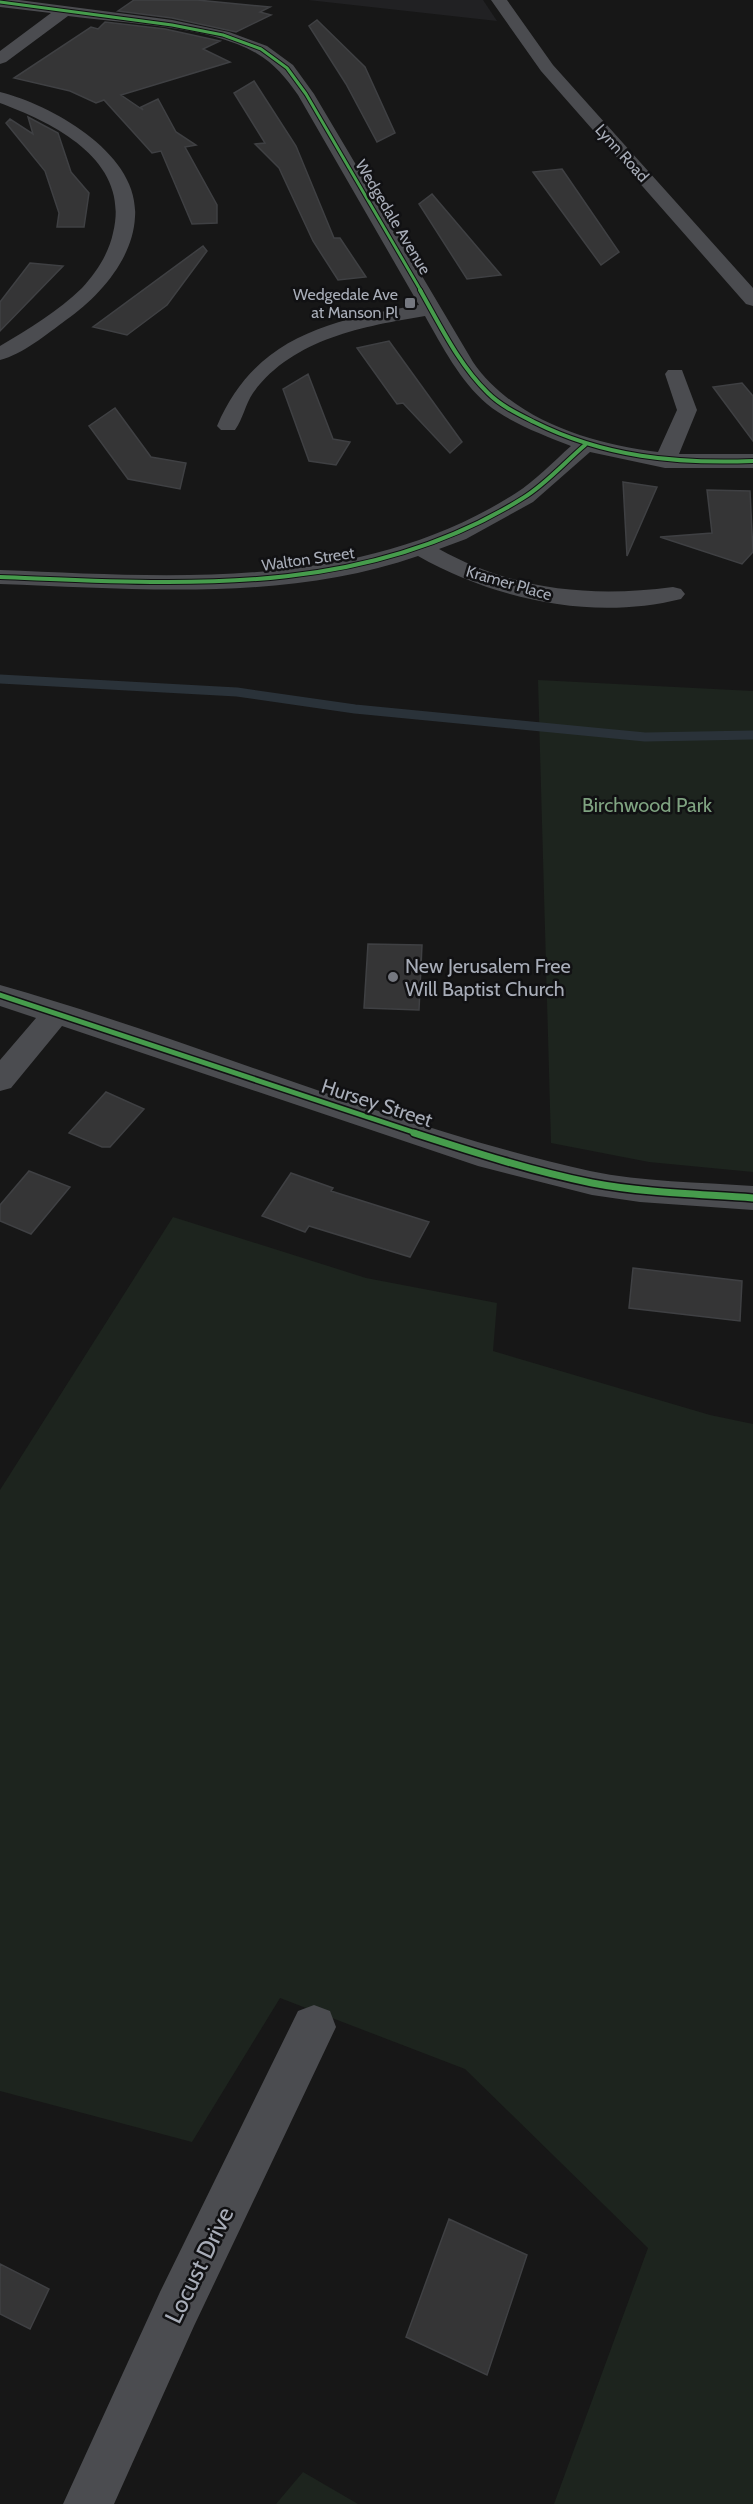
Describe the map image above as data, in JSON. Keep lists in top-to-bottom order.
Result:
{
  "streets": {
    "street": [
      "Lynn Road",
      "Wedgedale Avenue",
      "Walton Street",
      "Kramer Place",
      "Hursey Street",
      "Locust Drive"
    ]
  },
  "crossings": [
    ["Wedgedale Avenue", "Walton Street"],
    ["Walton Street", "Kramer Place"]
  ],
  "parks": ["Birchwood Park"],
  "places": {
    "transit": ["Wedgedale Ave at Manson Pl"],
    "other": ["New Jerusalem Free Will Baptist Church"]
  }
}
